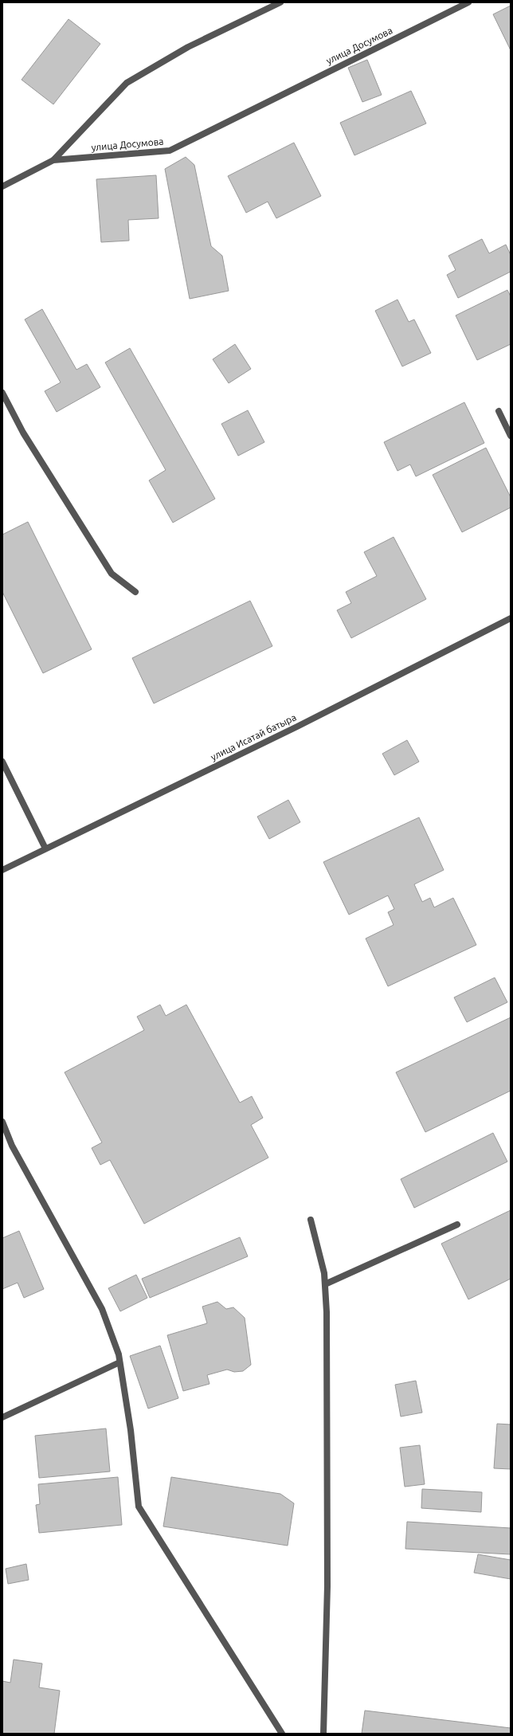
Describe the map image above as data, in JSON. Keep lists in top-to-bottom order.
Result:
{
  "streets": {
    "street": ["улица Досумова", "улица Исатай батыра"]
  }
}
